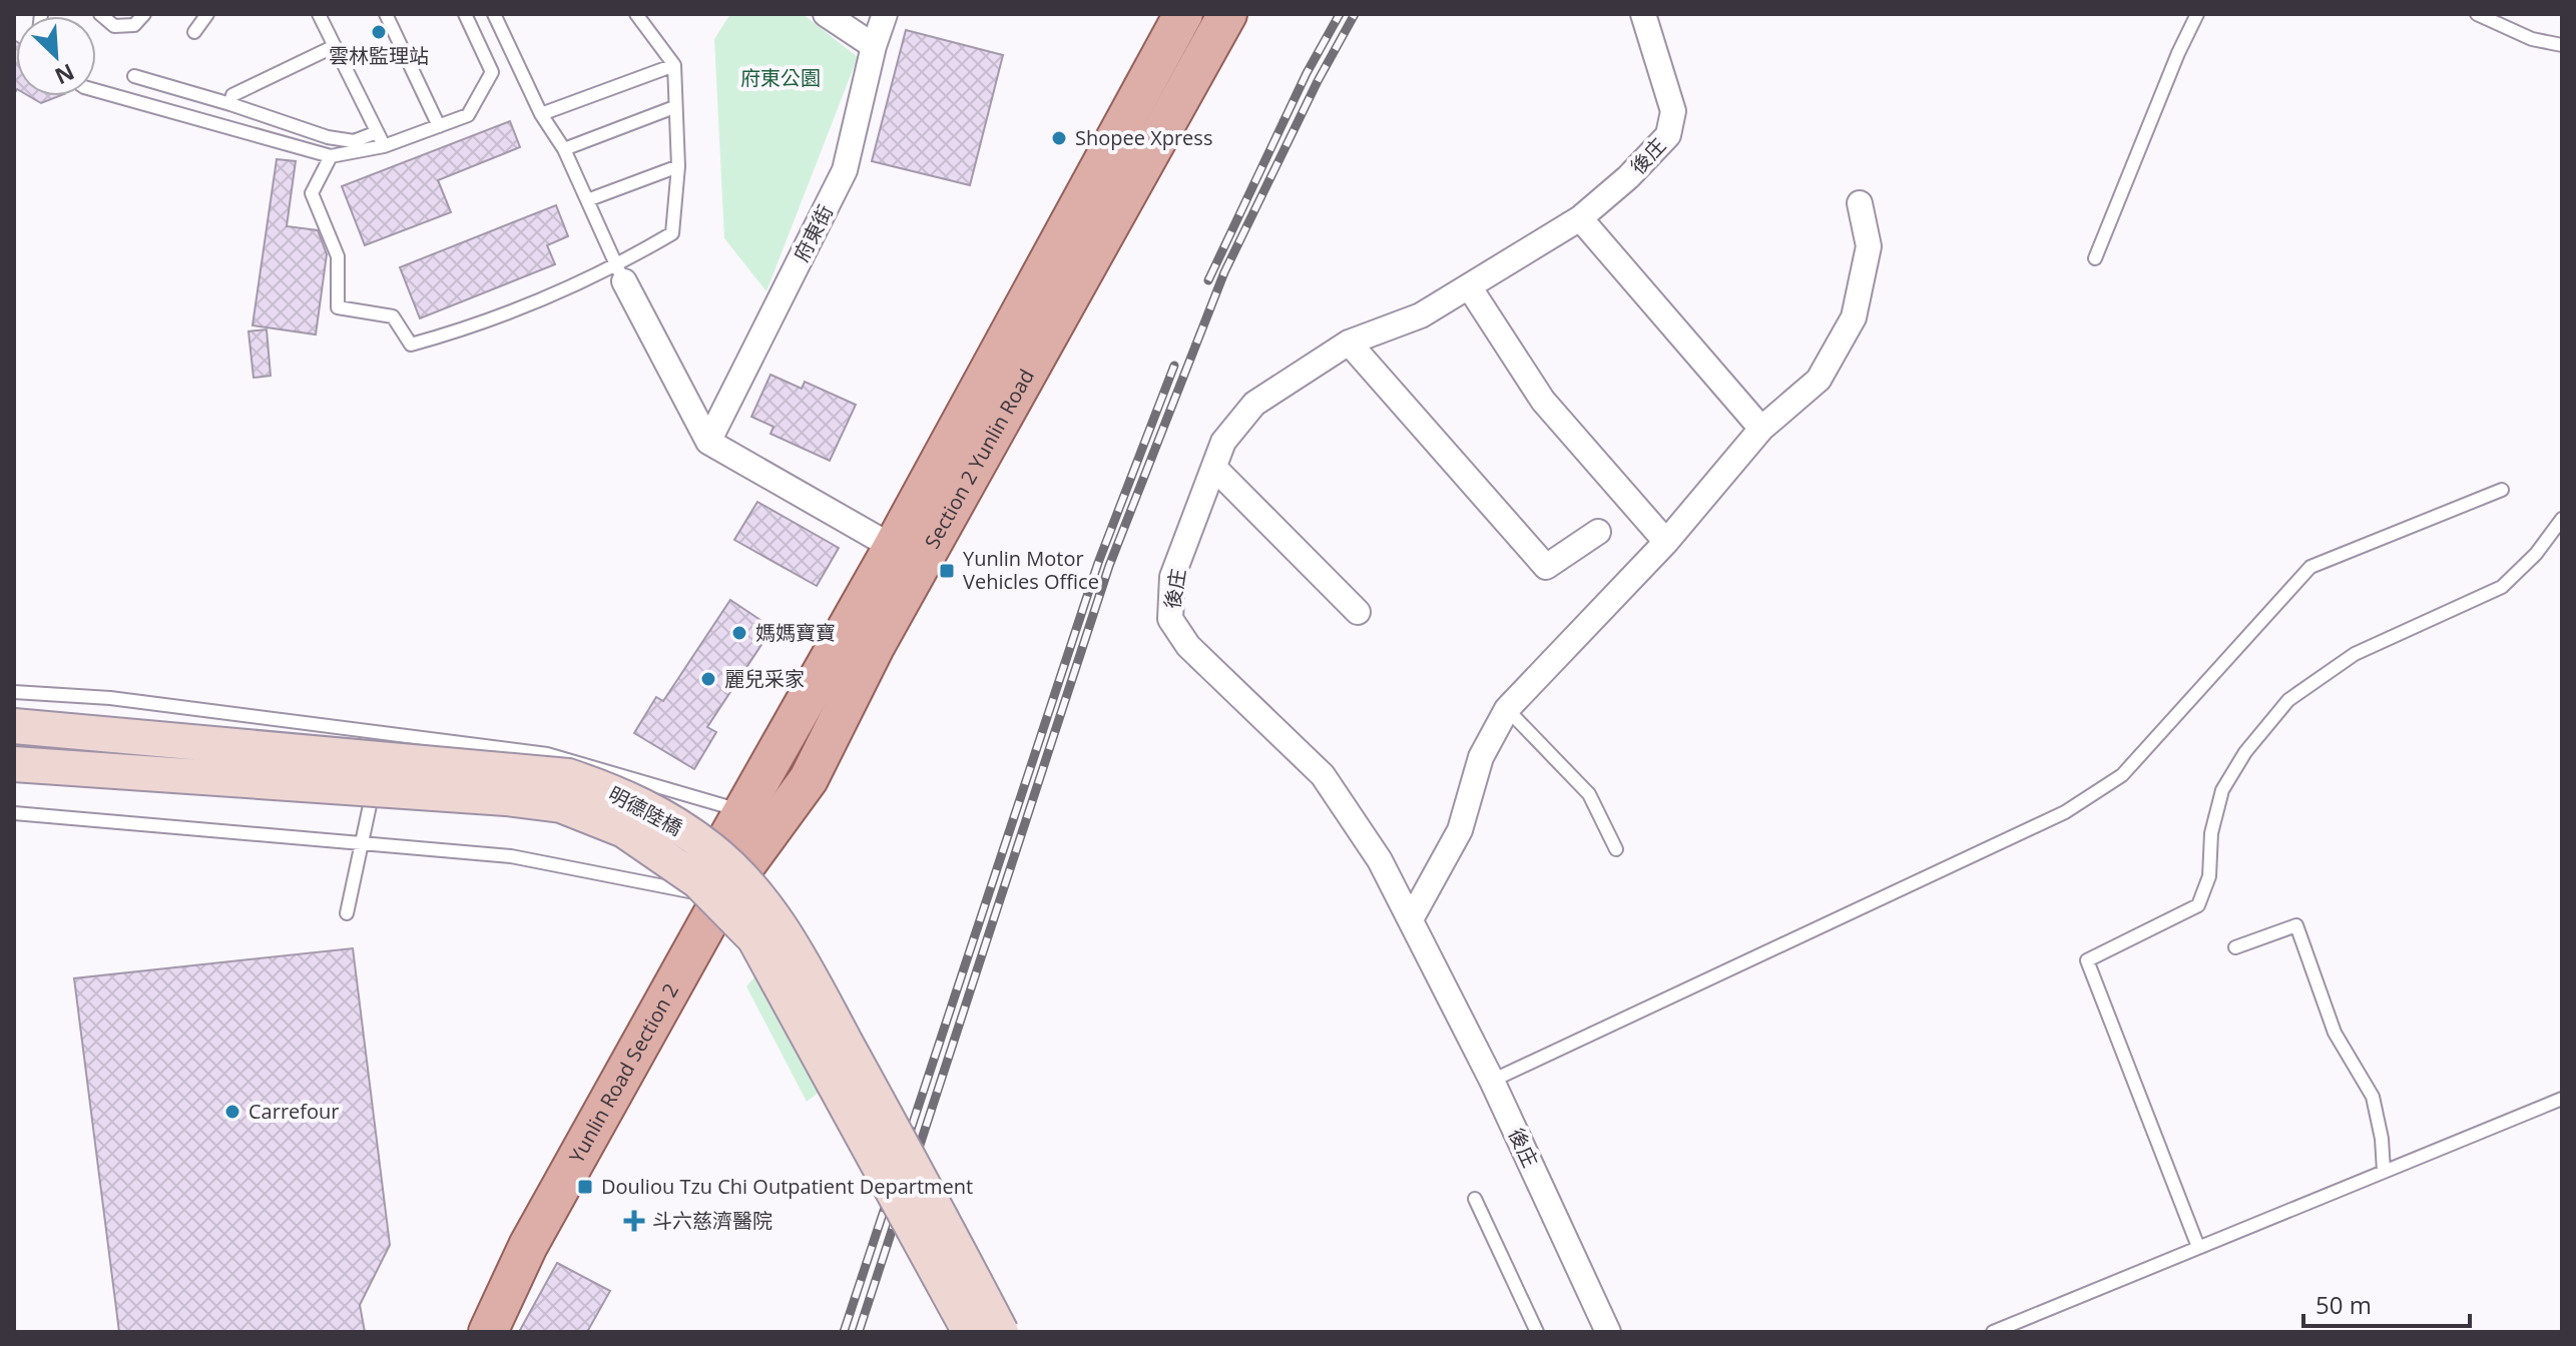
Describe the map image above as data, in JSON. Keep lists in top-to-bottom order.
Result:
{
  "streets": {
    "main road": ["Section 2 Yunlin Road", "明德陸橋", "Yunlin Road Section 2"],
    "street": ["後庄", "府東街"]
  },
  "crossings": [
    ["Section 2 Yunlin Road", "Yunlin Road Section 2"]
  ],
  "parks": ["府東公園"],
  "places": {
    "other": [
      "雲林監理站",
      "Shopee Xpress",
      "媽媽寶寶",
      "麗兒采家",
      "Carrefour"
    ],
    "transit": ["Yunlin Motor Vehicles Office", "Douliou Tzu Chi Outpatient Department"],
    "health": ["斗六慈濟醫院"]
  },
  "scale_bar": "50 m",
  "north": "bottom right"
}
